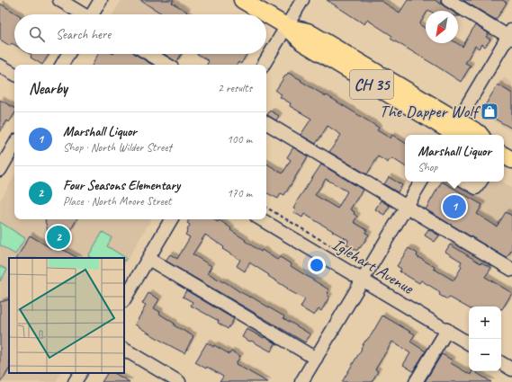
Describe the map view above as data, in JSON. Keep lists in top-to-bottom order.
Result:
{
  "streets": {
    "main road": ["CH 35"],
    "street": ["Iglehart Avenue"]
  },
  "places": {
    "shop": ["The Dapper Wolf"]
  },
  "north": "bottom left",
  "page": {
    "search": "Search here",
    "heading": ["Nearby", "2 results"],
    "list": [
      {
        "mark": "1",
        "name": "Marshall Liquor",
        "note": "Shop · North Wilder Street",
        "value": "100 m"
      },
      {
        "mark": "2",
        "name": "Four Seasons Elementary",
        "note": "Place · North Moore Street",
        "value": "170 m"
      }
    ],
    "popup": ["Marshall Liquor", "Shop"],
    "pins": ["1", "2"],
    "map_buttons": ["+", "−"]
  }
}
